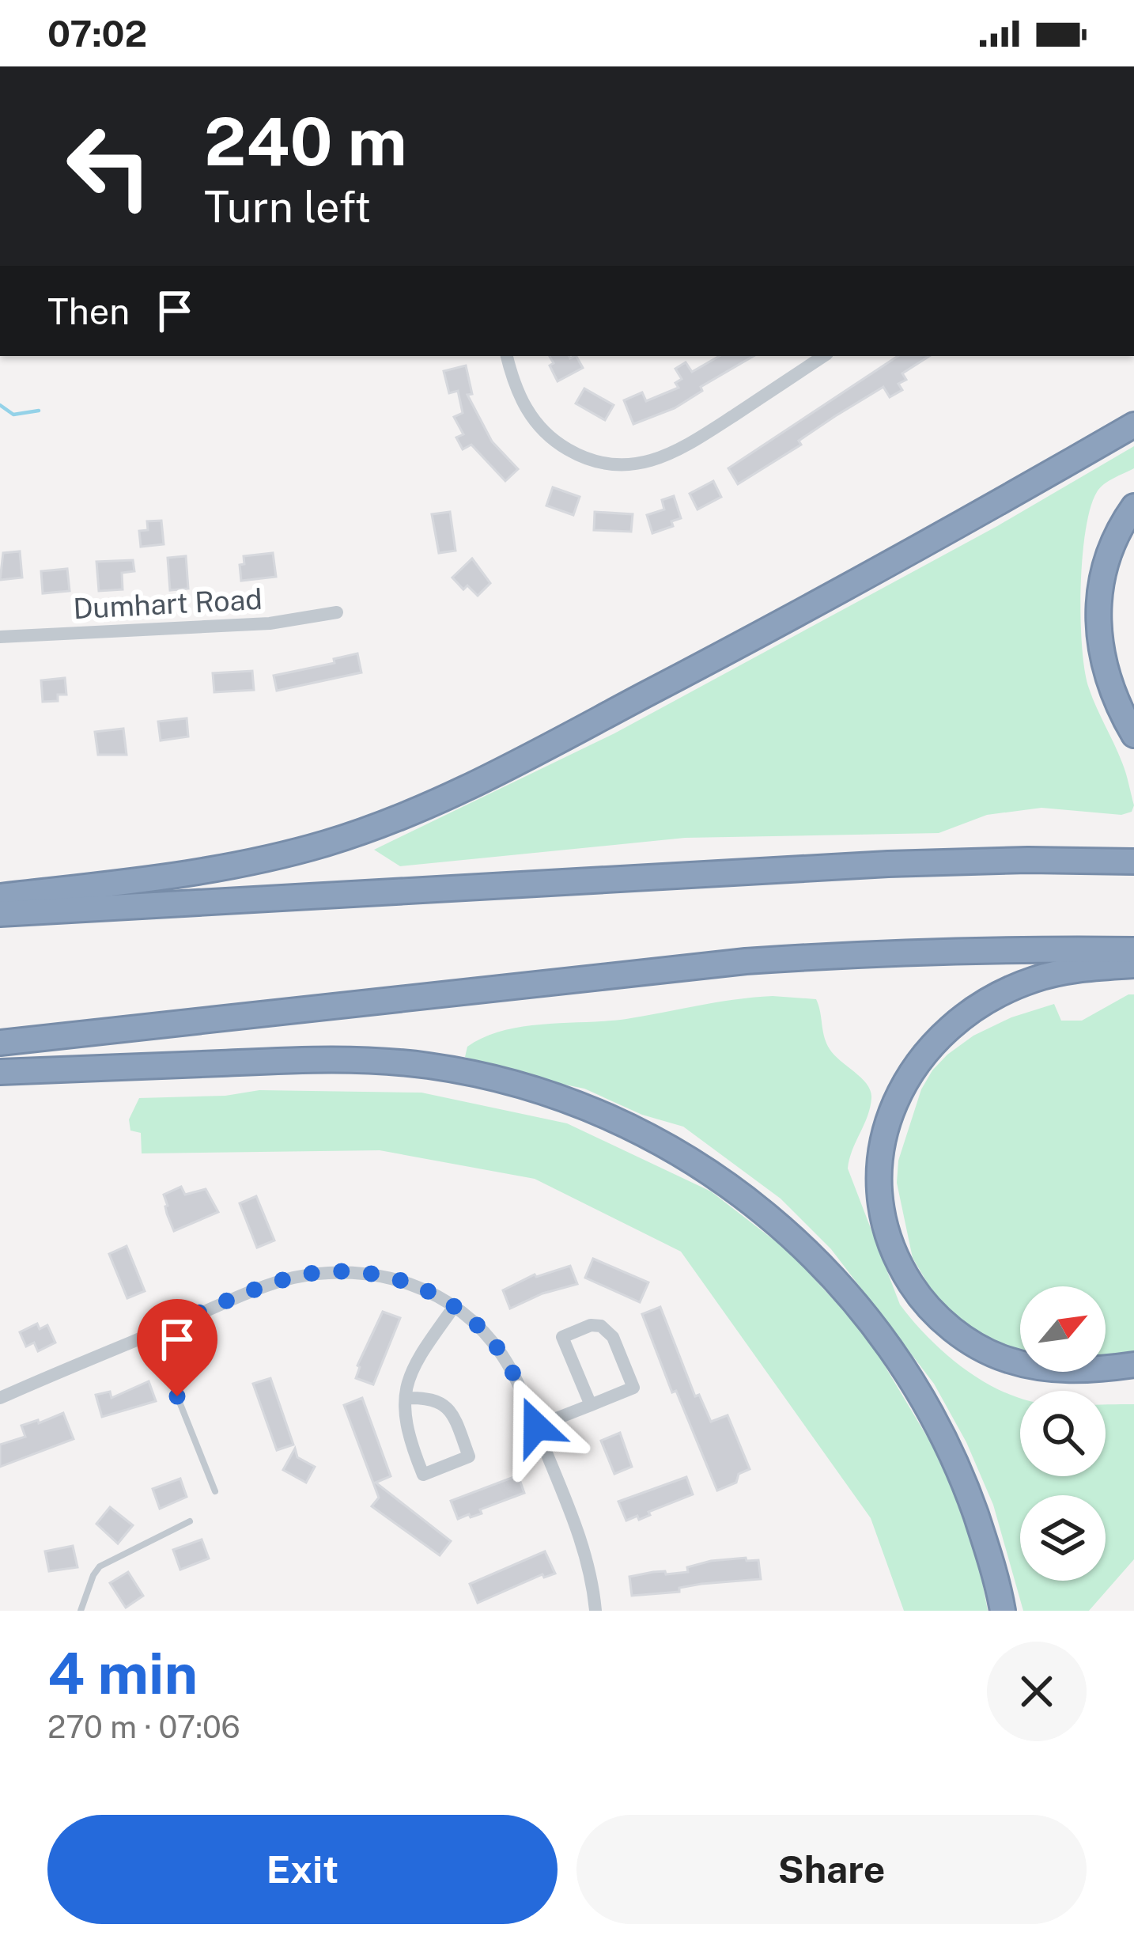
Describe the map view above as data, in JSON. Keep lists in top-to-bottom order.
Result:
{
  "streets": {
    "street": ["Dumhart Road"]
  },
  "north": "top right",
  "page": {
    "status": "07:02",
    "turn": ["240 m", "Turn left"],
    "then": "Then",
    "heading": ["4 min", "270 m · 07:06"],
    "buttons": ["Exit", "Share"]
  }
}
